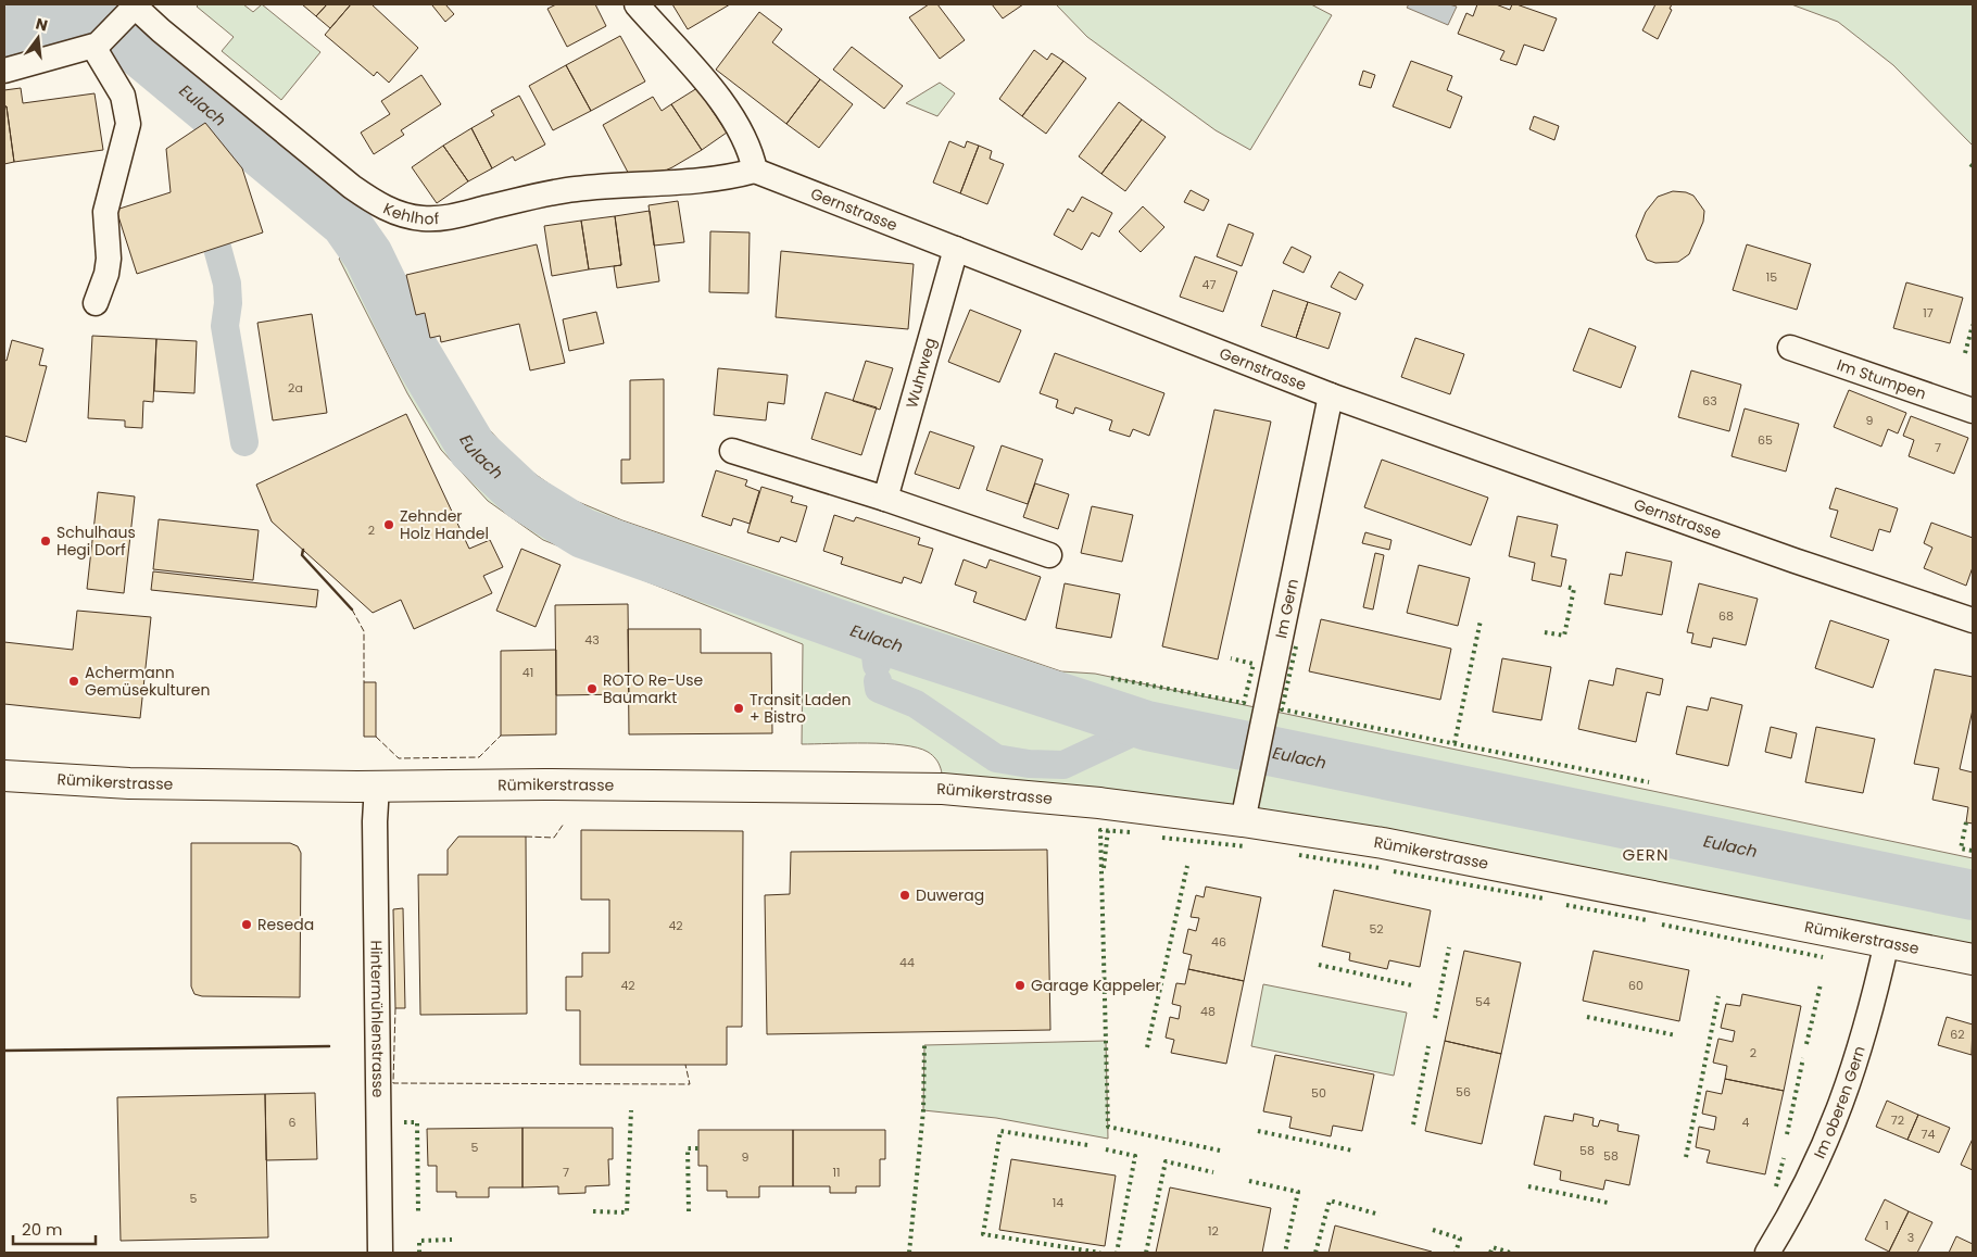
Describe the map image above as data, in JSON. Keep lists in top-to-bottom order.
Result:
{
  "streets": {
    "main road": ["Rümikerstrasse"],
    "street": [
      "Gernstrasse",
      "Kehlhof",
      "Wuhrweg",
      "Im Stumpen",
      "Im Gern",
      "Hintermühlenstrasse",
      "Im oberen Gern"
    ]
  },
  "crossings": [
    ["Gernstrasse", "Kehlhof"],
    ["Gernstrasse", "Wuhrweg"],
    ["Gernstrasse", "Im Gern"],
    ["Im Gern", "Rümikerstrasse"],
    ["Rümikerstrasse", "Hintermühlenstrasse"],
    ["Rümikerstrasse", "Im oberen Gern"]
  ],
  "districts": ["GERN"],
  "water": ["Eulach"],
  "places": [
    "Zehnder Holz Handel",
    "Schulhaus Hegi Dorf",
    "Achermann Gemüsekulturen",
    "ROTO Re-Use Baumarkt",
    "Transit Laden + Bistro",
    "Duwerag",
    "Reseda",
    "Garage Kappeler"
  ],
  "house_numbers": [
    "15",
    "47",
    "17",
    "2a",
    "63",
    "9",
    "65",
    "7",
    "2",
    "68",
    "43",
    "41",
    "42",
    "52",
    "46",
    "44",
    "42",
    "60",
    "54",
    "48",
    "62",
    "2",
    "56",
    "50",
    "72",
    "6",
    "4",
    "74",
    "5",
    "58",
    "58",
    "9",
    "7",
    "11",
    "5",
    "14",
    "1",
    "12",
    "3"
  ],
  "scale_bar": "20 m",
  "north": "top"
}
